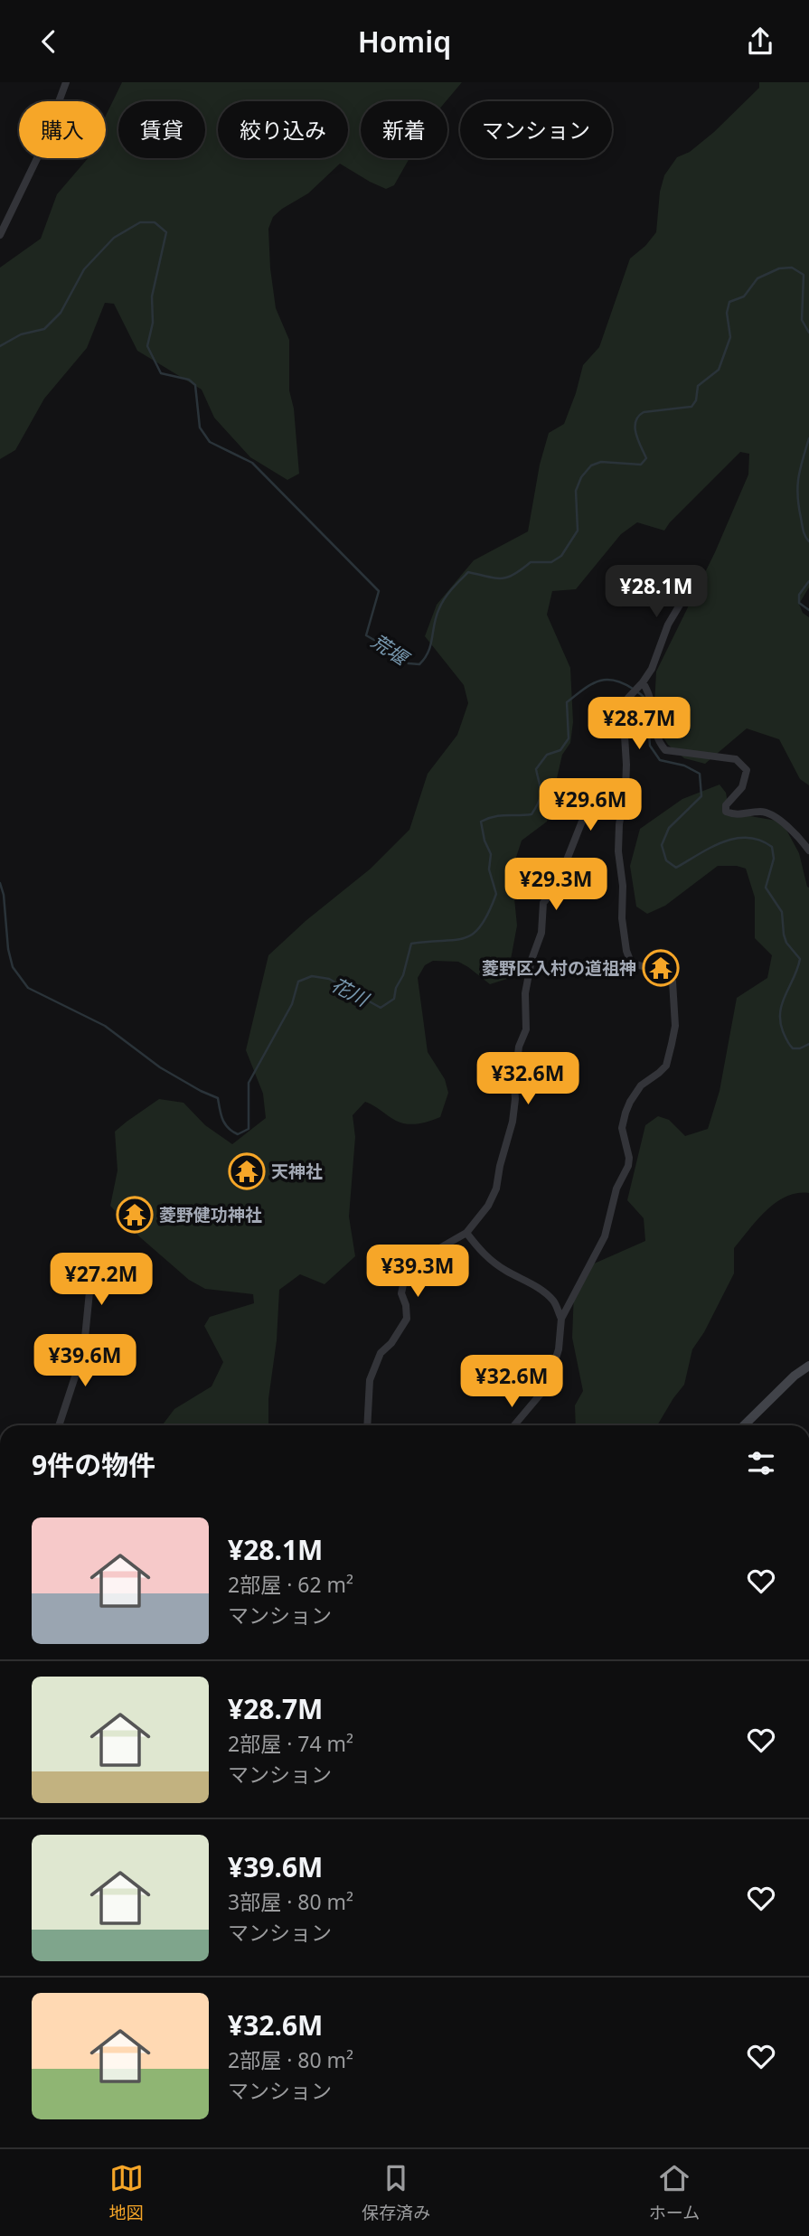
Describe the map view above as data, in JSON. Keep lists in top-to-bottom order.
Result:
{
  "water": ["荒堰", "花川"],
  "places": {
    "temple": ["菱野区入村の道祖神", "天神社", "菱野健功神社"]
  },
  "page": {
    "header": "Homiq",
    "chip": [
      "購入",
      "賃貸",
      "絞り込み",
      "新着",
      "マンション"
    ],
    "price": [
      "¥28.1M",
      "¥28.7M",
      "¥29.6M",
      "¥29.3M",
      "¥32.6M",
      "¥39.3M",
      "¥27.2M",
      "¥39.6M",
      "¥32.6M"
    ],
    "heading": "9件の物件",
    "list": [
      {
        "name": "¥28.1M",
        "note": "2部屋 · 62 m² · マンション"
      },
      {
        "name": "¥28.7M",
        "note": "2部屋 · 74 m² · マンション"
      },
      {
        "name": "¥39.6M",
        "note": "3部屋 · 80 m² · マンション"
      },
      {
        "name": "¥32.6M",
        "note": "2部屋 · 80 m² · マンション"
      }
    ],
    "tabs": ["地図", "保存済み", "ホーム"]
  }
}
